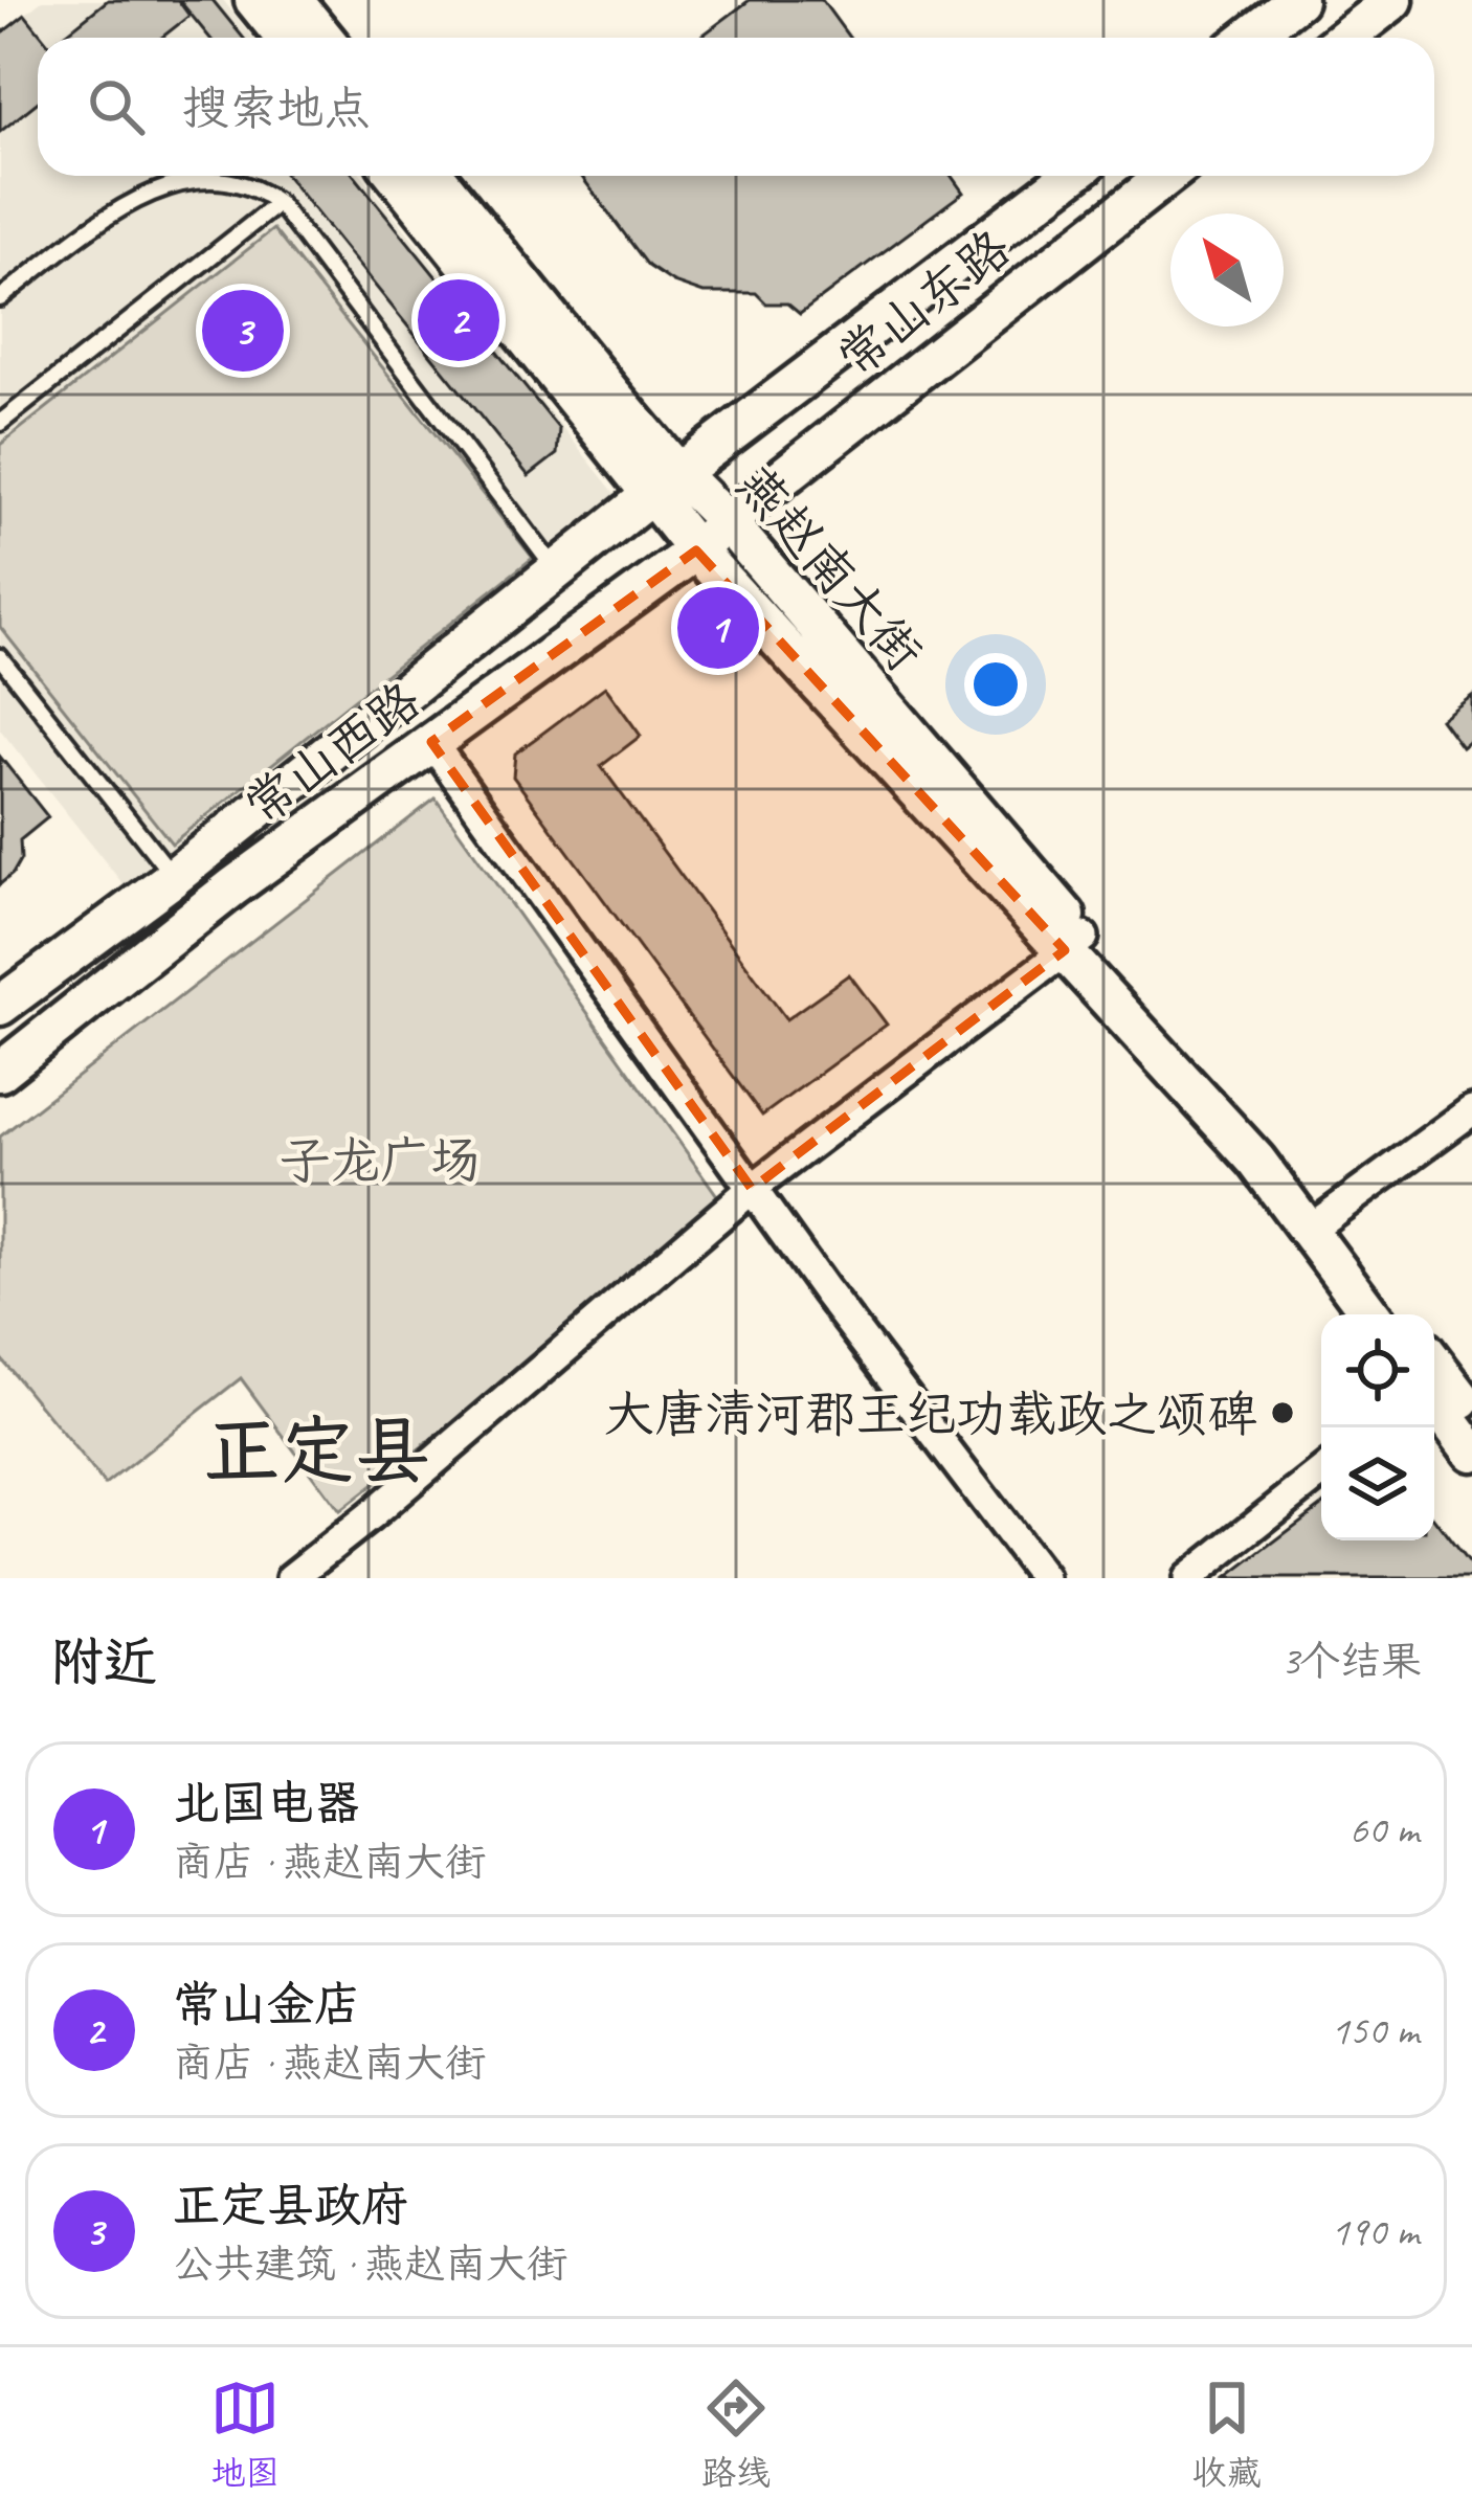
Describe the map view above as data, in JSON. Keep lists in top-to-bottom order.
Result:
{
  "streets": {
    "main road": ["常山东路", "燕赵南大街", "常山西路"]
  },
  "crossings": [
    ["常山东路", "燕赵南大街"],
    ["常山东路", "常山西路"],
    ["燕赵南大街", "常山西路"]
  ],
  "districts": ["正定县"],
  "parks": ["子龙广场"],
  "places": ["大唐清河郡王纪功载政之颂碑"],
  "north": "top left",
  "page": {
    "search": "搜索地点",
    "pins": ["2", "3", "1"],
    "heading": ["附近", "3个结果"],
    "list": [
      {
        "mark": "1",
        "name": "北国电器",
        "note": "商店 · 燕赵南大街",
        "value": "60 m"
      },
      {
        "mark": "2",
        "name": "常山金店",
        "note": "商店 · 燕赵南大街",
        "value": "150 m"
      },
      {
        "mark": "3",
        "name": "正定县政府",
        "note": "公共建筑 · 燕赵南大街",
        "value": "190 m"
      }
    ],
    "nav": ["地图", "路线", "收藏"]
  }
}
